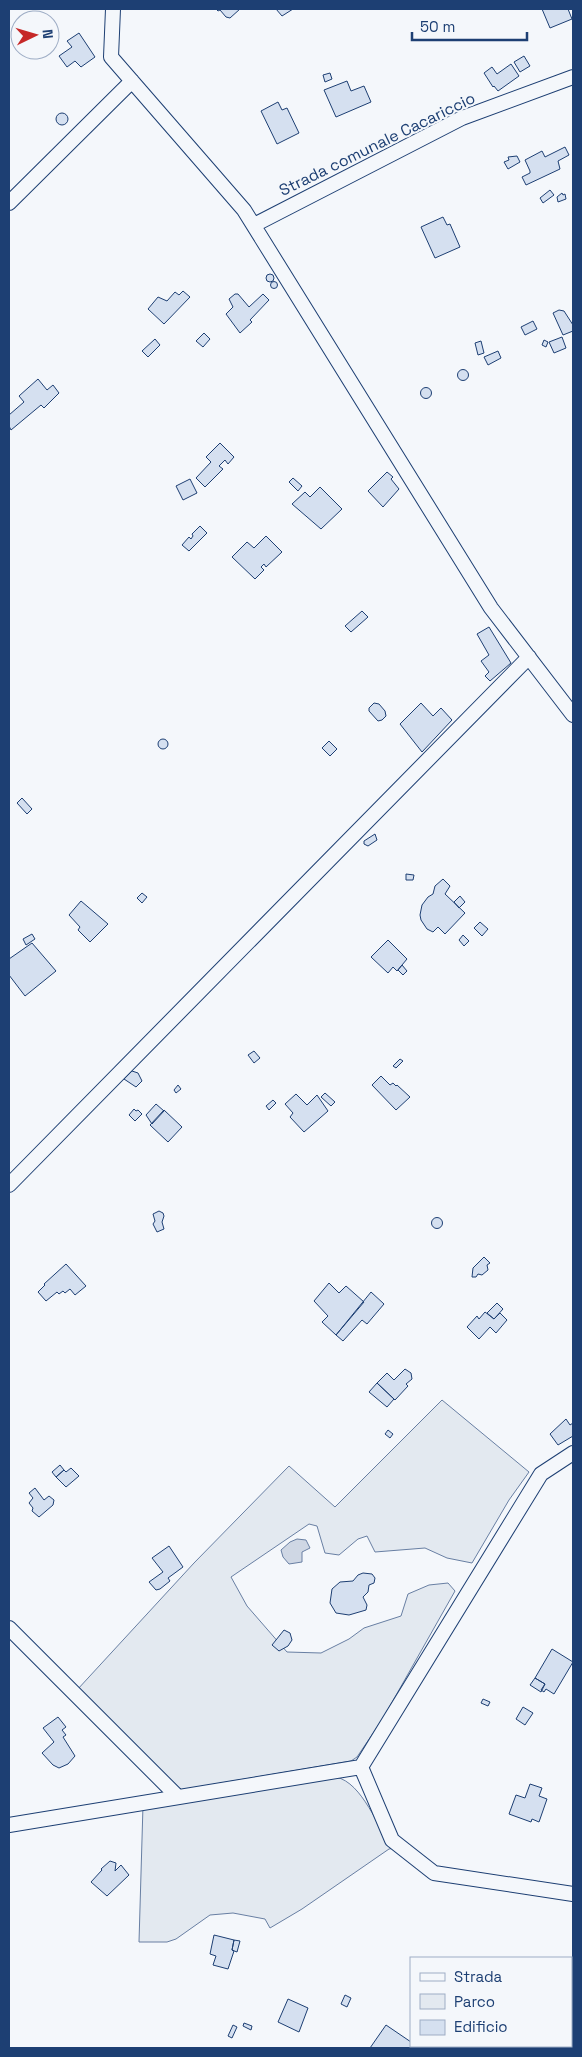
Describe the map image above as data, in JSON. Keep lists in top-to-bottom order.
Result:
{
  "streets": {
    "street": ["Strada comunale Cacariccio"]
  },
  "legend": ["Strada", "Parco", "Edificio"],
  "scale_bar": "50 m",
  "north": "right"
}
